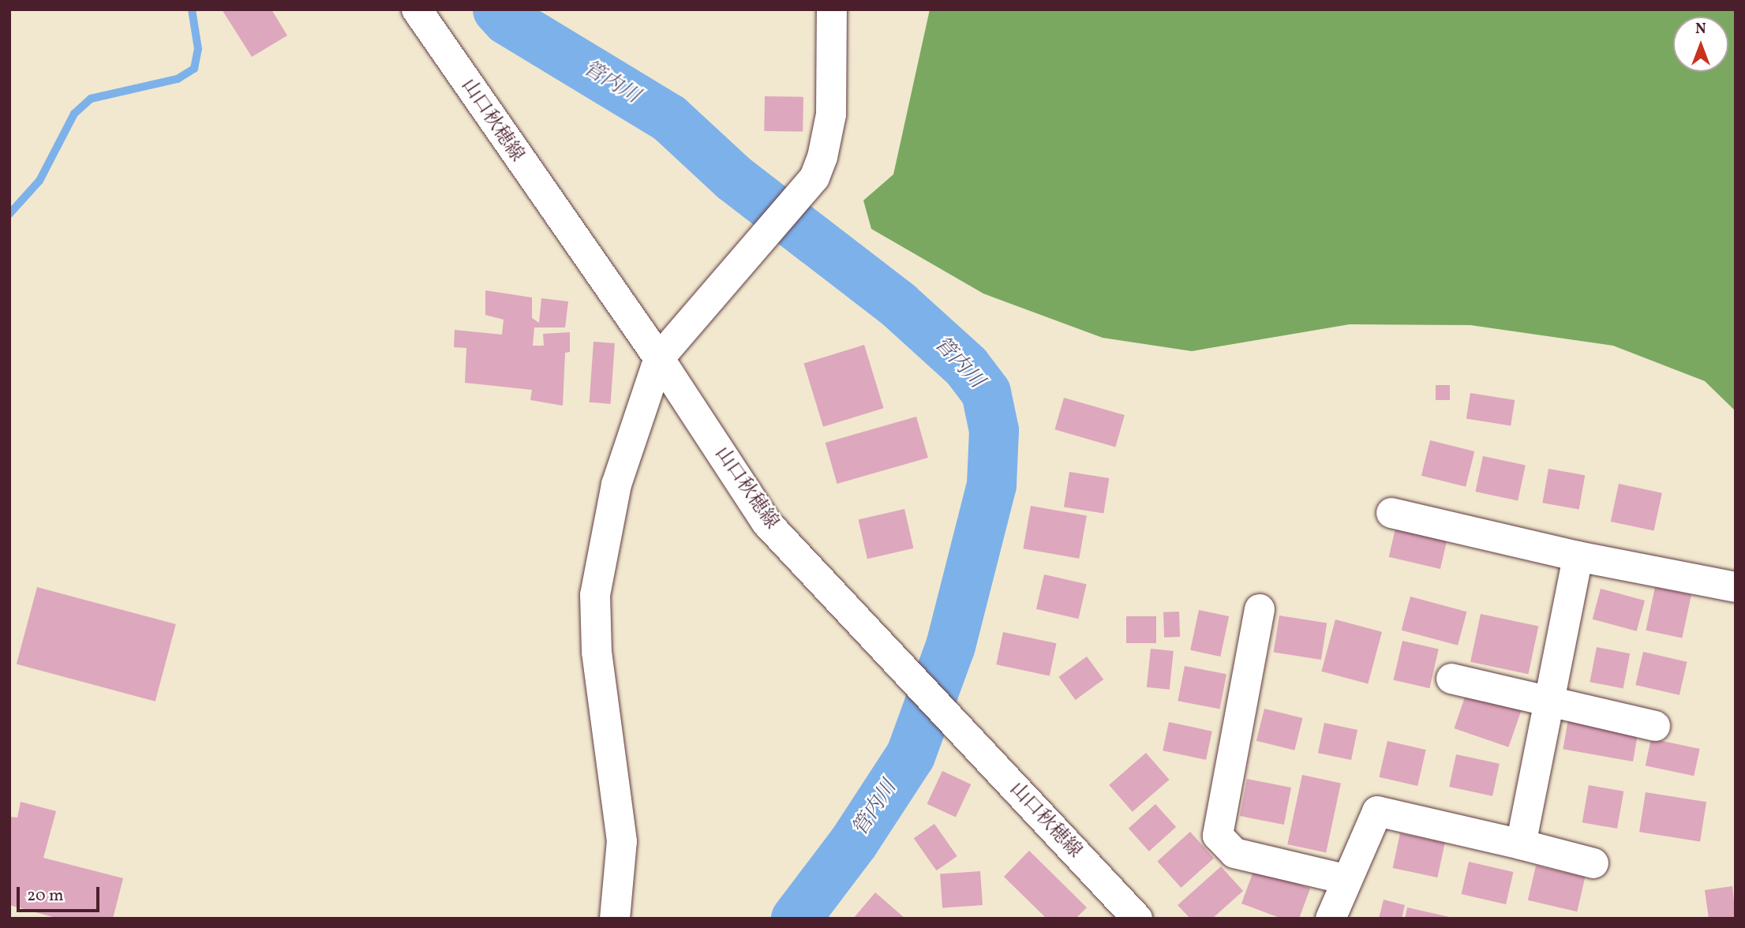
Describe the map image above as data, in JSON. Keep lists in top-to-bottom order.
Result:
{
  "streets": {
    "street": ["山口秋穂線"]
  },
  "water": ["管内川"],
  "scale_bar": "20 m",
  "north": "top"
}
